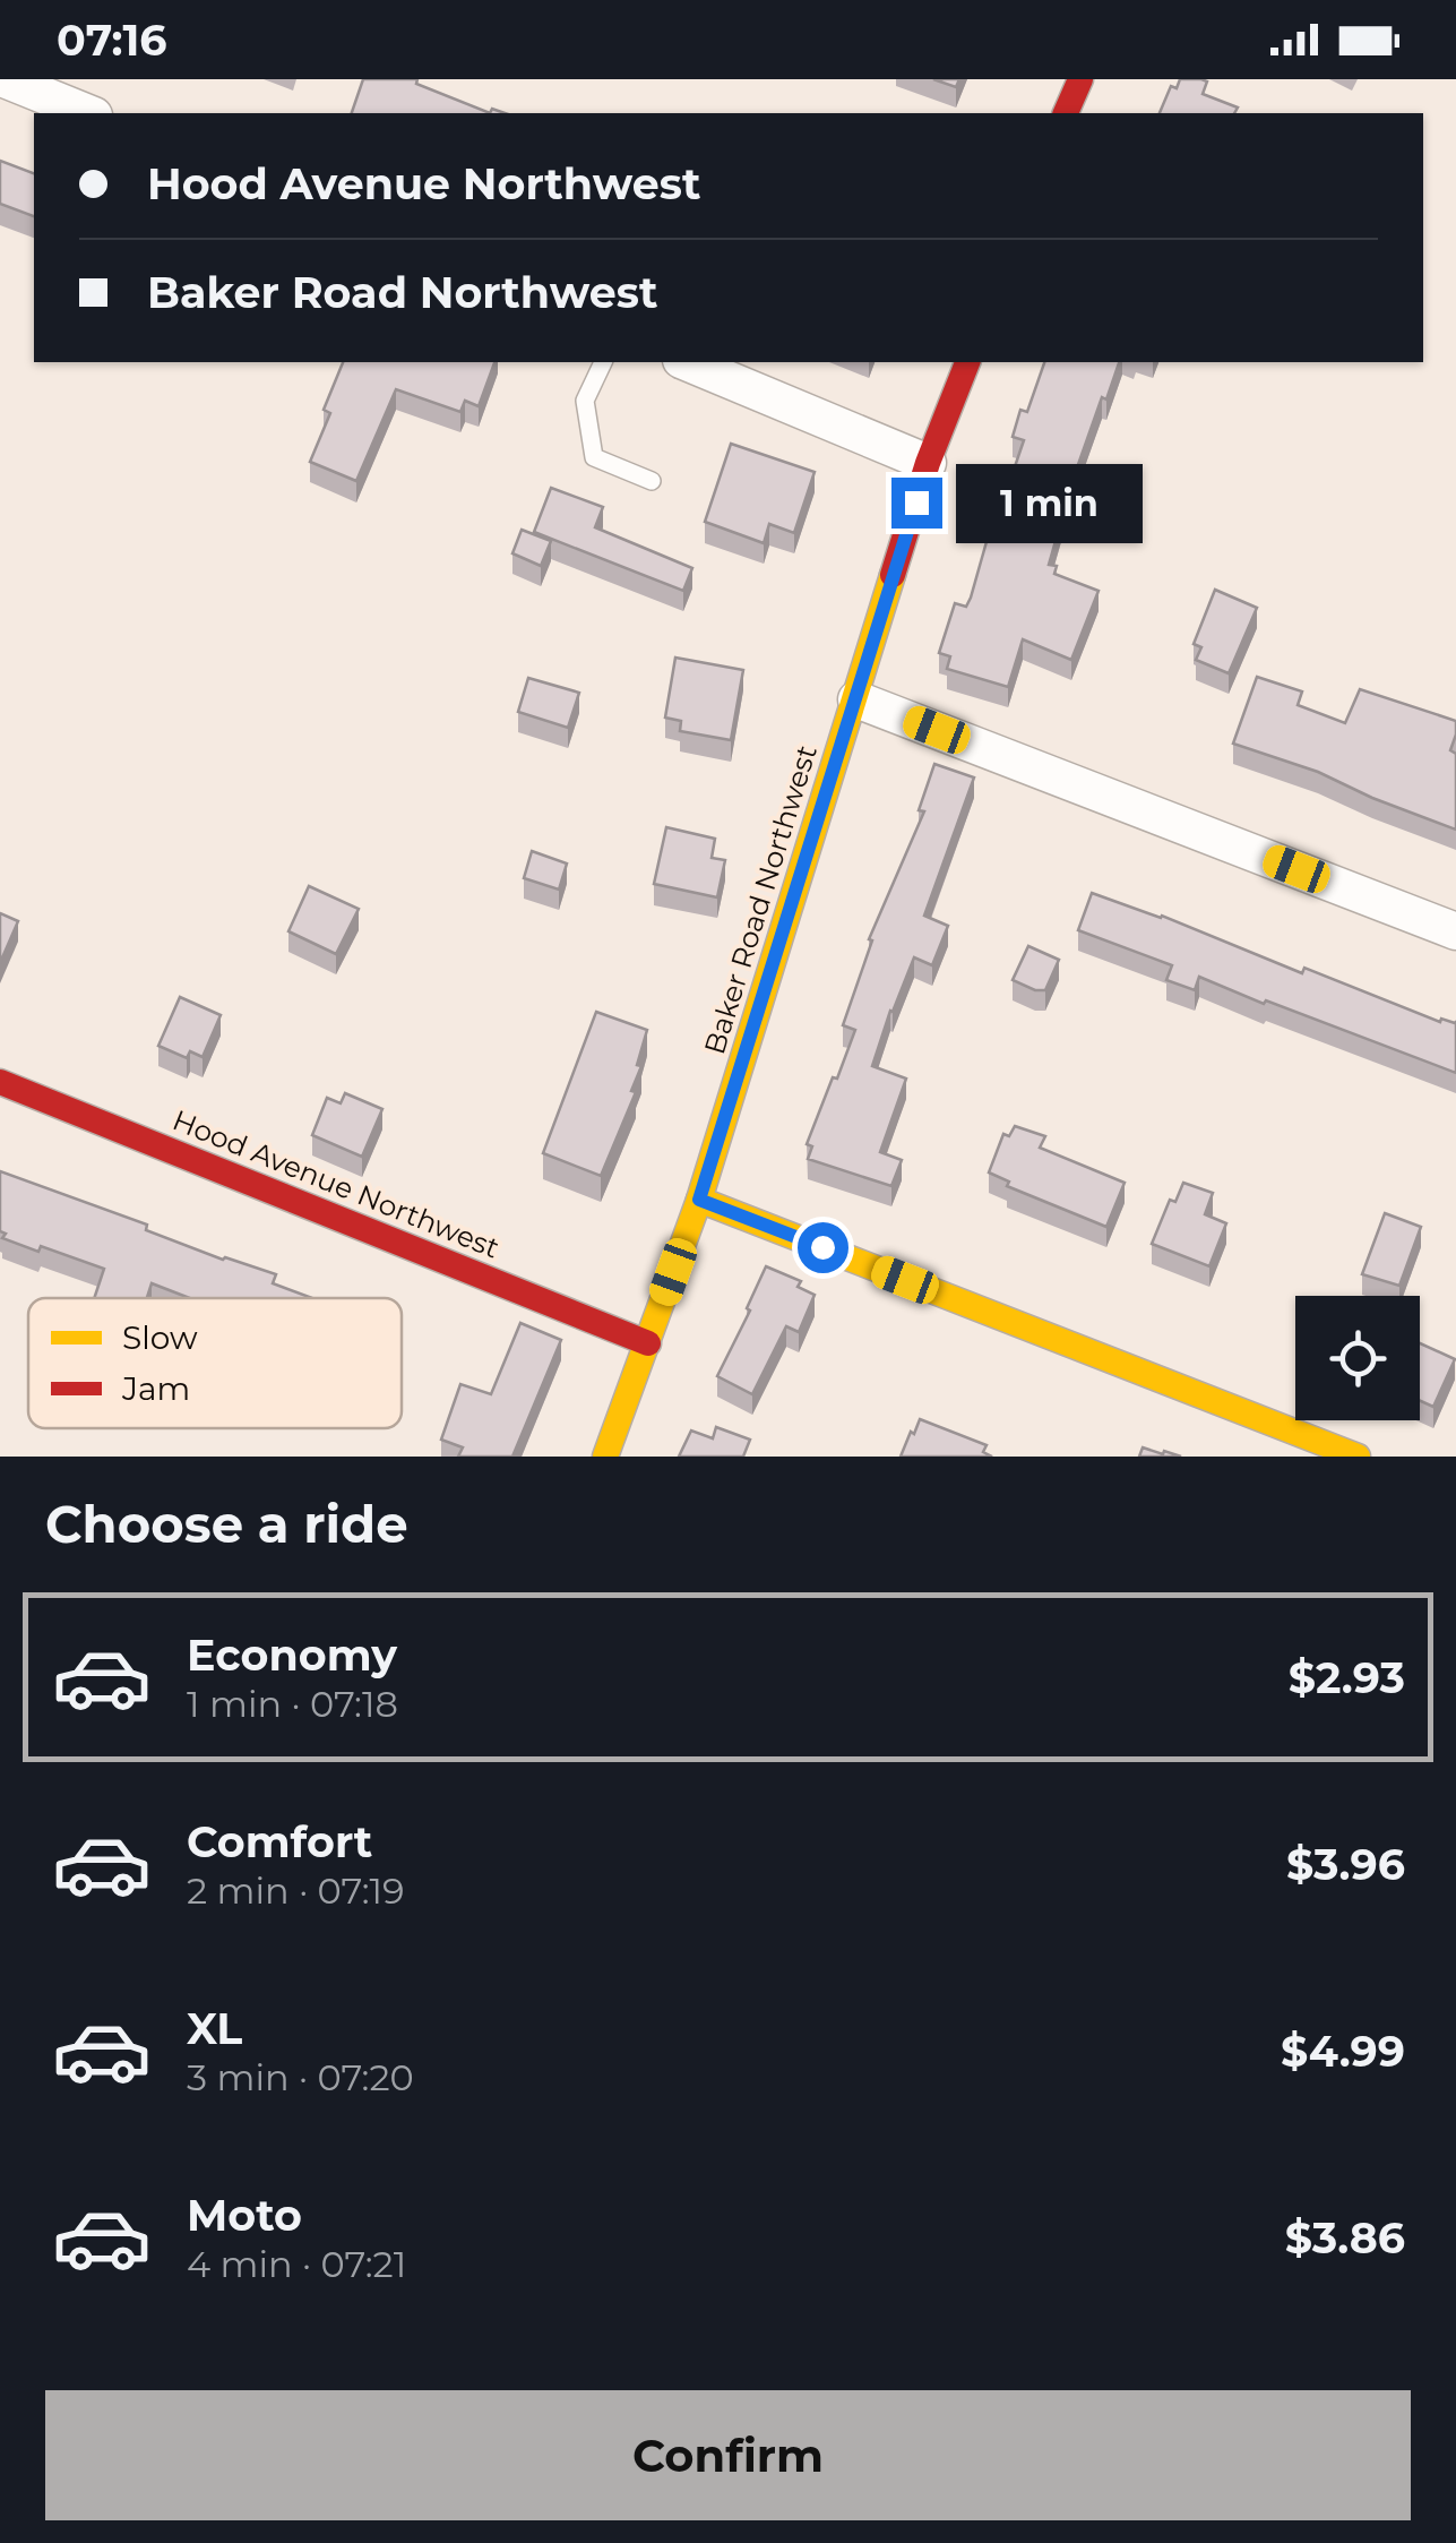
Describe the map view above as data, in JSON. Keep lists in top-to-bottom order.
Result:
{
  "streets": {
    "street": ["Baker Road Northwest", "Hood Avenue Northwest"]
  },
  "crossings": [
    ["Baker Road Northwest", "Hood Avenue Northwest"]
  ],
  "legend": ["Slow", "Jam"],
  "page": {
    "status": "07:16",
    "banner": ["Hood Avenue Northwest", "Baker Road Northwest"],
    "bubble": "1 min",
    "heading": "Choose a ride",
    "list": [
      {
        "name": "Economy",
        "note": "1 min · 07:18",
        "value": "$2.93"
      },
      {
        "name": "Comfort",
        "note": "2 min · 07:19",
        "value": "$3.96"
      },
      {
        "name": "XL",
        "note": "3 min · 07:20",
        "value": "$4.99"
      },
      {
        "name": "Moto",
        "note": "4 min · 07:21",
        "value": "$3.86"
      }
    ],
    "buttons": "Confirm"
  }
}
